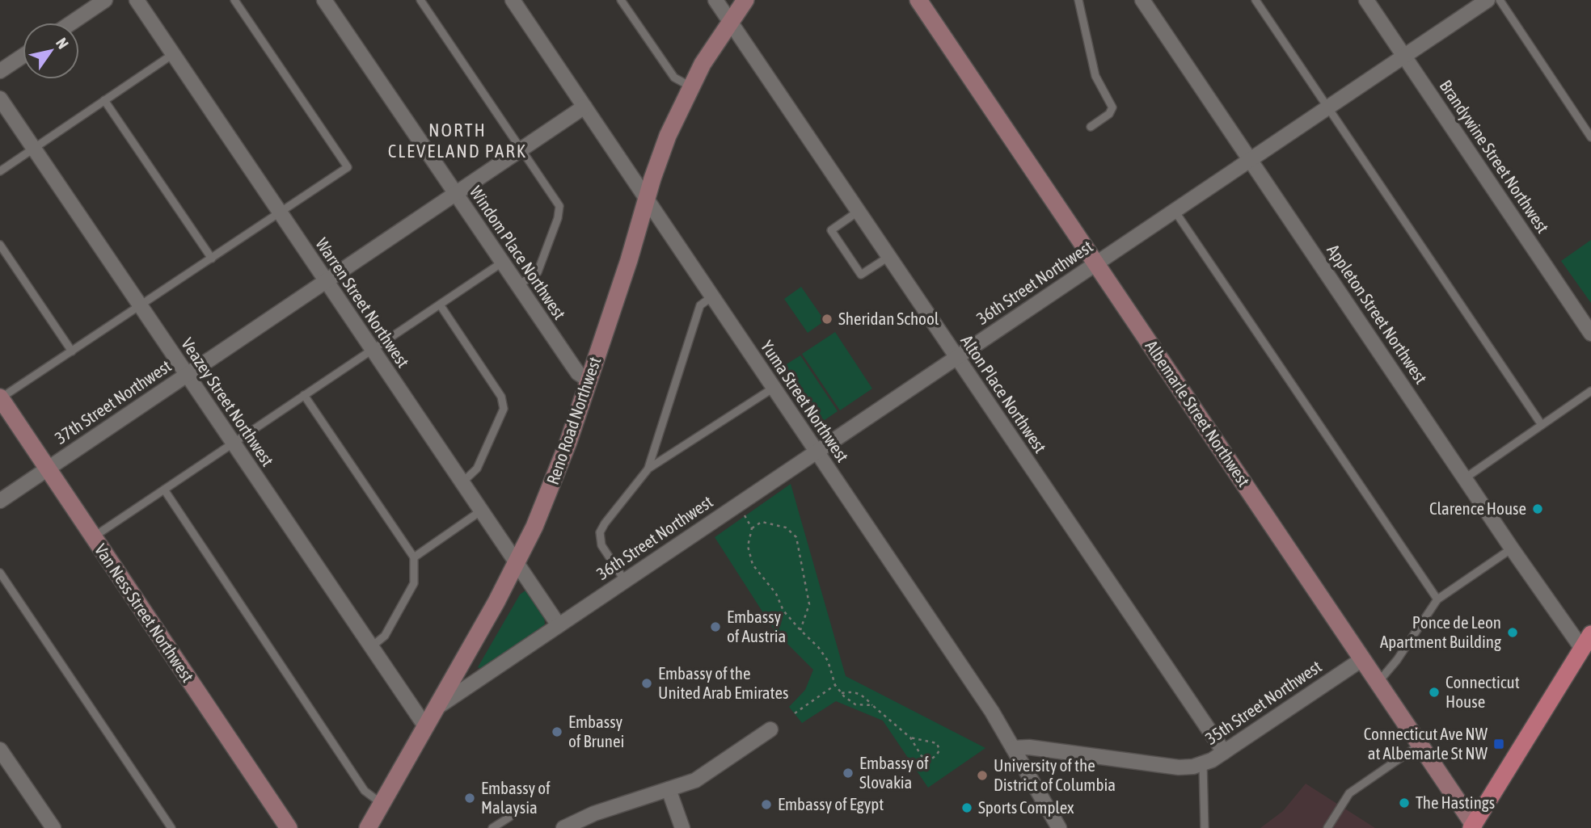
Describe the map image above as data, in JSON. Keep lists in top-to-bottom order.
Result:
{
  "streets": {
    "main road": ["Albemarle Street Northwest", "Reno Road Northwest", "Van Ness Street Northwest"],
    "street": [
      "Brandywine Street Northwest",
      "Windom Place Northwest",
      "36th Street Northwest",
      "Warren Street Northwest",
      "Appleton Street Northwest",
      "Alton Place Northwest",
      "Yuma Street Northwest",
      "37th Street Northwest",
      "Veazey Street Northwest",
      "35th Street Northwest"
    ]
  },
  "crossings": [
    ["Brandywine Street Northwest", "36th Street Northwest"],
    ["Windom Place Northwest", "37th Street Northwest"],
    ["Windom Place Northwest", "Reno Road Northwest"],
    ["36th Street Northwest", "Warren Street Northwest"],
    ["36th Street Northwest", "Appleton Street Northwest"],
    ["36th Street Northwest", "Alton Place Northwest"],
    ["36th Street Northwest", "Yuma Street Northwest"],
    ["36th Street Northwest", "Albemarle Street Northwest"],
    ["36th Street Northwest", "Reno Road Northwest"],
    ["Warren Street Northwest", "37th Street Northwest"],
    ["Warren Street Northwest", "Reno Road Northwest"],
    ["Alton Place Northwest", "Reno Road Northwest"],
    ["Alton Place Northwest", "35th Street Northwest"],
    ["Yuma Street Northwest", "37th Street Northwest"],
    ["Yuma Street Northwest", "Reno Road Northwest"],
    ["Yuma Street Northwest", "35th Street Northwest"],
    ["37th Street Northwest", "Veazey Street Northwest"],
    ["37th Street Northwest", "Van Ness Street Northwest"],
    ["Veazey Street Northwest", "Reno Road Northwest"],
    ["Albemarle Street Northwest", "35th Street Northwest"]
  ],
  "districts": ["NORTH CLEVELAND PARK"],
  "places": {
    "other": [
      "Sheridan School",
      "Clarence House",
      "Embassy of Austria",
      "Ponce de Leon Apartment Building",
      "Embassy of the United Arab Emirates",
      "Connecticut House",
      "Embassy of Brunei",
      "Embassy of Slovakia",
      "University of the District of Columbia",
      "Embassy of Malaysia",
      "The Hastings",
      "Embassy of Egypt",
      "Sports Complex"
    ],
    "transit": ["Connecticut Ave NW at Albemarle St NW"]
  },
  "north": "top right"
}
